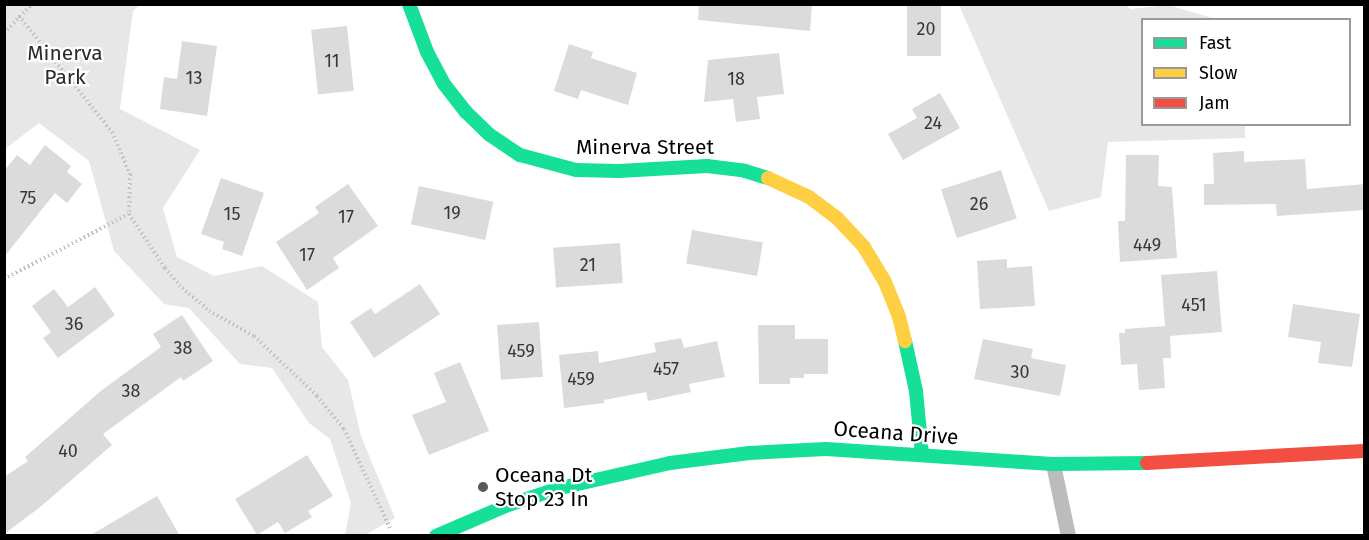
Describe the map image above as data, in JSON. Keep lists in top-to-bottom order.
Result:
{
  "streets": {
    "street": ["Minerva Street", "Oceana Drive"]
  },
  "crossings": [
    ["Minerva Street", "Oceana Drive"]
  ],
  "parks": ["Minerva Park"],
  "places": ["Oceana Dt Stop 23 In"],
  "house_numbers": [
    "20",
    "11",
    "13",
    "18",
    "24",
    "75",
    "26",
    "19",
    "15",
    "17",
    "449",
    "17",
    "21",
    "451",
    "36",
    "38",
    "459",
    "457",
    "30",
    "459",
    "38",
    "40"
  ],
  "legend": ["Fast", "Slow", "Jam"]
}
